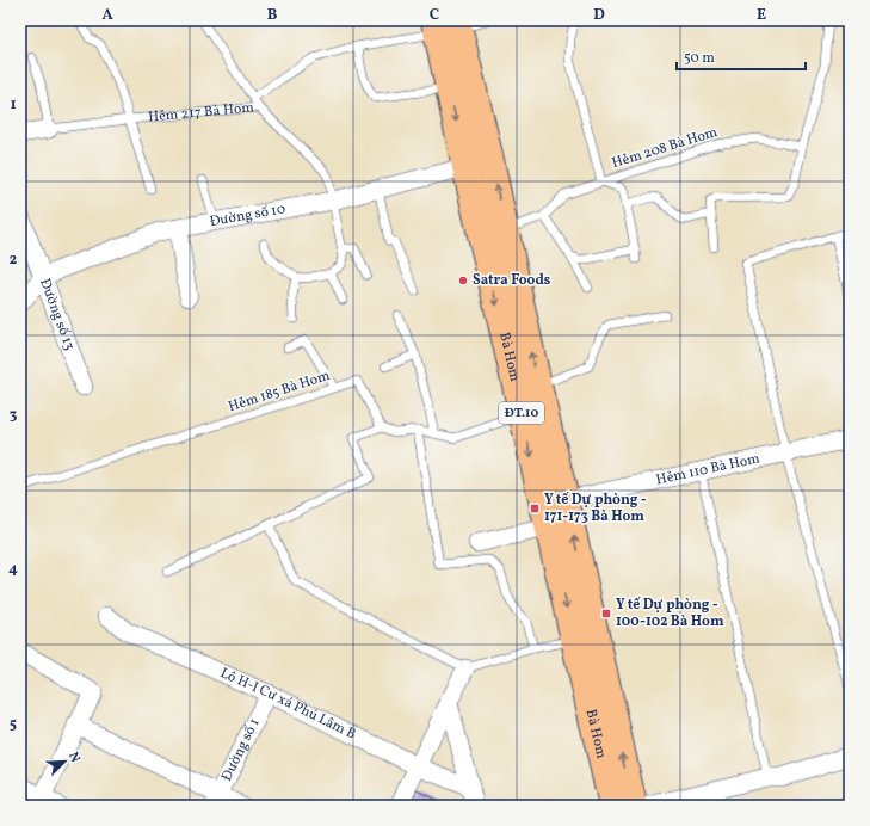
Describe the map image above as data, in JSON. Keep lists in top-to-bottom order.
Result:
{
  "streets": {
    "main road": ["Bà Hom", "ĐT.10"],
    "street": [
      "Hẻm 217 Bà Hom",
      "Đường số 10",
      "Đường số 13",
      "Hẻm 110 Bà Hom",
      "Lô H-I Cư xá Phú Lâm B",
      "Đường số 1"
    ],
    "lane": ["Hẻm 208 Bà Hom", "Hẻm 185 Bà Hom"]
  },
  "crossings": [
    ["Hẻm 217 Bà Hom", "Bà Hom"],
    ["Hẻm 208 Bà Hom", "Bà Hom"],
    ["Đường số 10", "Đường số 13"],
    ["Đường số 10", "Bà Hom"],
    ["Bà Hom", "Hẻm 110 Bà Hom"],
    ["Lô H-I Cư xá Phú Lâm B", "Đường số 1"]
  ],
  "places": {
    "other": ["Satra Foods"],
    "transit": ["Y tế Dự phòng - 171-173 Bà Hom", "Y tế Dự phòng - 100-102 Bà Hom"]
  },
  "scale_bar": "50 m",
  "north": "top right",
  "grid": {
    "columns": [
      "A",
      "B",
      "C",
      "D",
      "E"
    ],
    "rows": [
      "1",
      "2",
      "3",
      "4",
      "5"
    ]
  }
}
